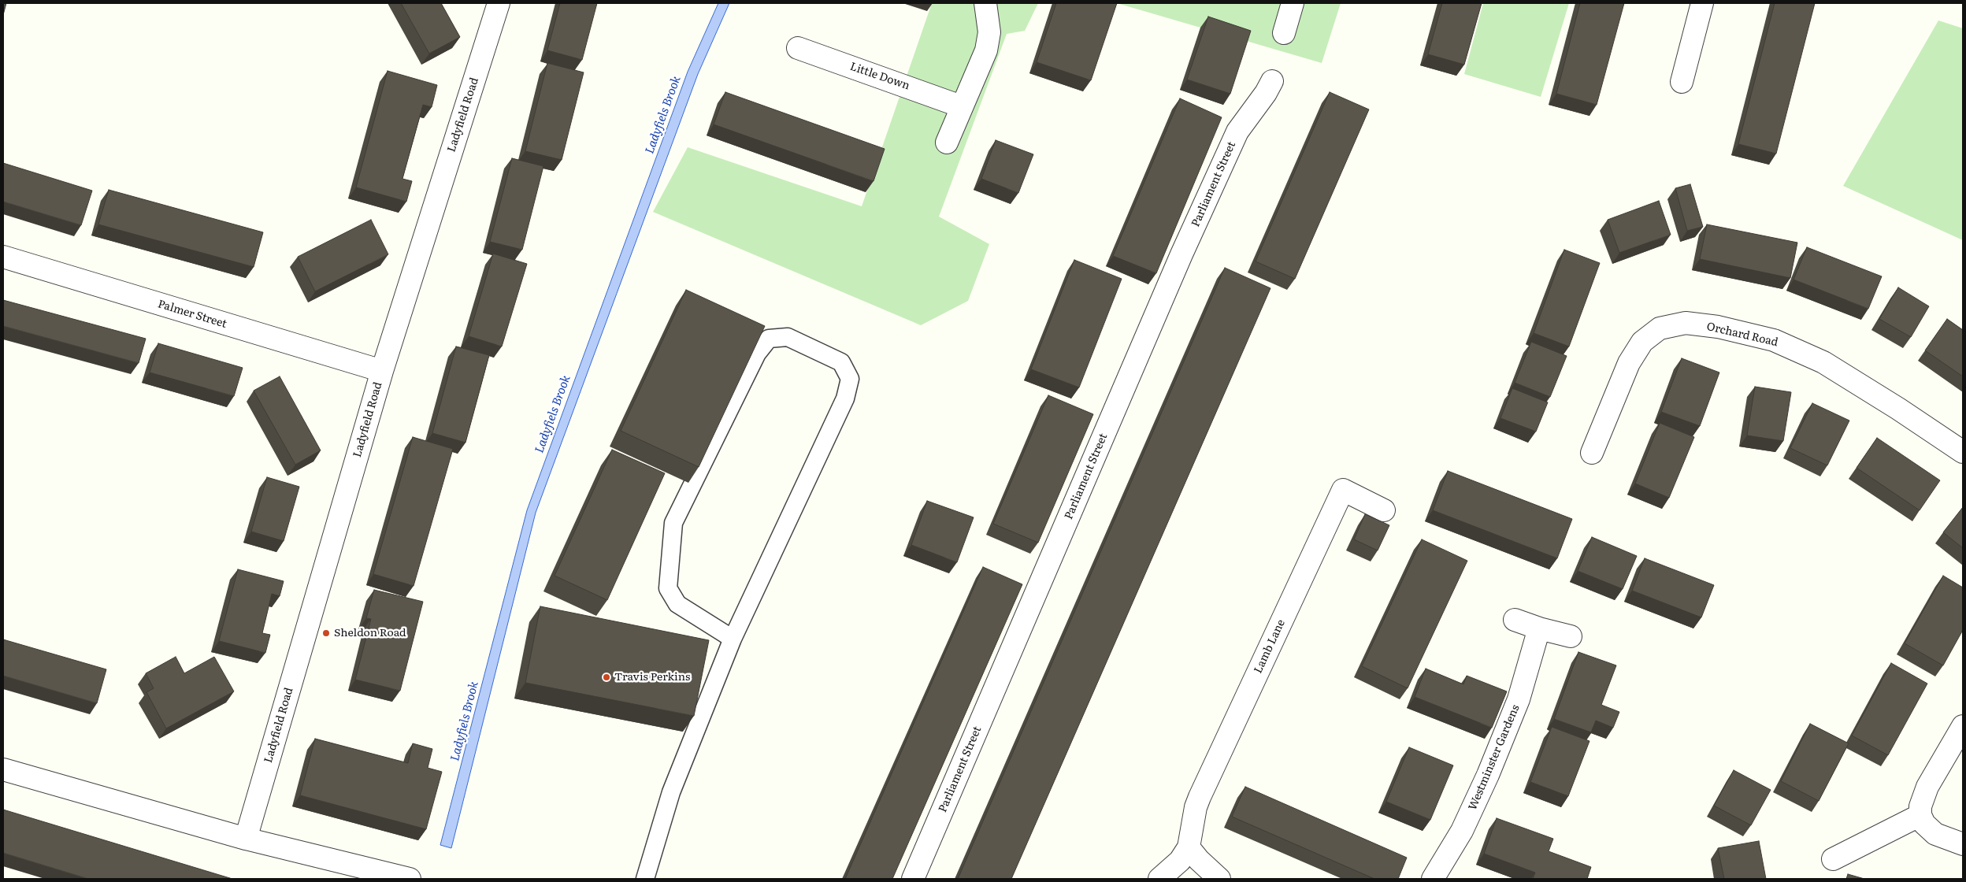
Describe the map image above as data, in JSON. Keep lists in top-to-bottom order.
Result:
{
  "streets": {
    "street": [
      "Little Down",
      "Ladyfield Road",
      "Parliament Street",
      "Palmer Street",
      "Orchard Road",
      "Lamb Lane",
      "Westminster Gardens"
    ]
  },
  "crossings": [
    ["Ladyfield Road", "Palmer Street"]
  ],
  "water": ["Ladyfiels Brook"],
  "places": ["Sheldon Road", "Travis Perkins"]
}
